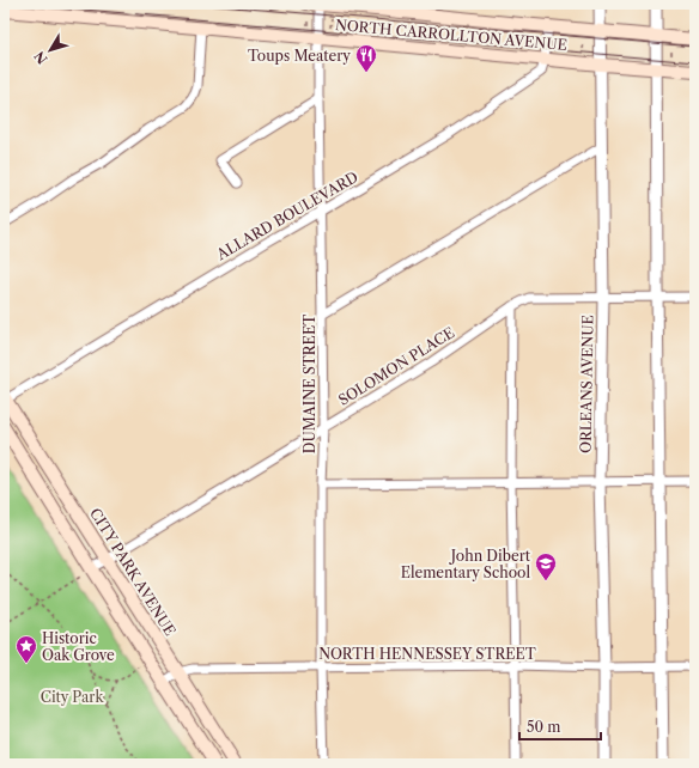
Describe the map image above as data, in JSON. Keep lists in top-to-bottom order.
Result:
{
  "streets": {
    "main road": ["NORTH CARROLLTON AVENUE", "CITY PARK AVENUE"],
    "street": [
      "ALLARD BOULEVARD",
      "SOLOMON PLACE",
      "DUMAINE STREET",
      "ORLEANS AVENUE",
      "NORTH HENNESSEY STREET"
    ]
  },
  "crossings": [
    ["NORTH CARROLLTON AVENUE", "ALLARD BOULEVARD"],
    ["NORTH CARROLLTON AVENUE", "DUMAINE STREET"],
    ["NORTH CARROLLTON AVENUE", "ORLEANS AVENUE"],
    ["ALLARD BOULEVARD", "DUMAINE STREET"],
    ["ALLARD BOULEVARD", "CITY PARK AVENUE"],
    ["SOLOMON PLACE", "DUMAINE STREET"],
    ["SOLOMON PLACE", "ORLEANS AVENUE"],
    ["SOLOMON PLACE", "CITY PARK AVENUE"],
    ["DUMAINE STREET", "NORTH HENNESSEY STREET"],
    ["ORLEANS AVENUE", "NORTH HENNESSEY STREET"],
    ["CITY PARK AVENUE", "NORTH HENNESSEY STREET"]
  ],
  "parks": ["City Park"],
  "places": {
    "restaurant": ["Toups Meatery"],
    "school or university": ["John Dibert Elementary School"],
    "place": ["Historic Oak Grove"]
  },
  "scale_bar": "50 m",
  "north": "bottom left"
}
